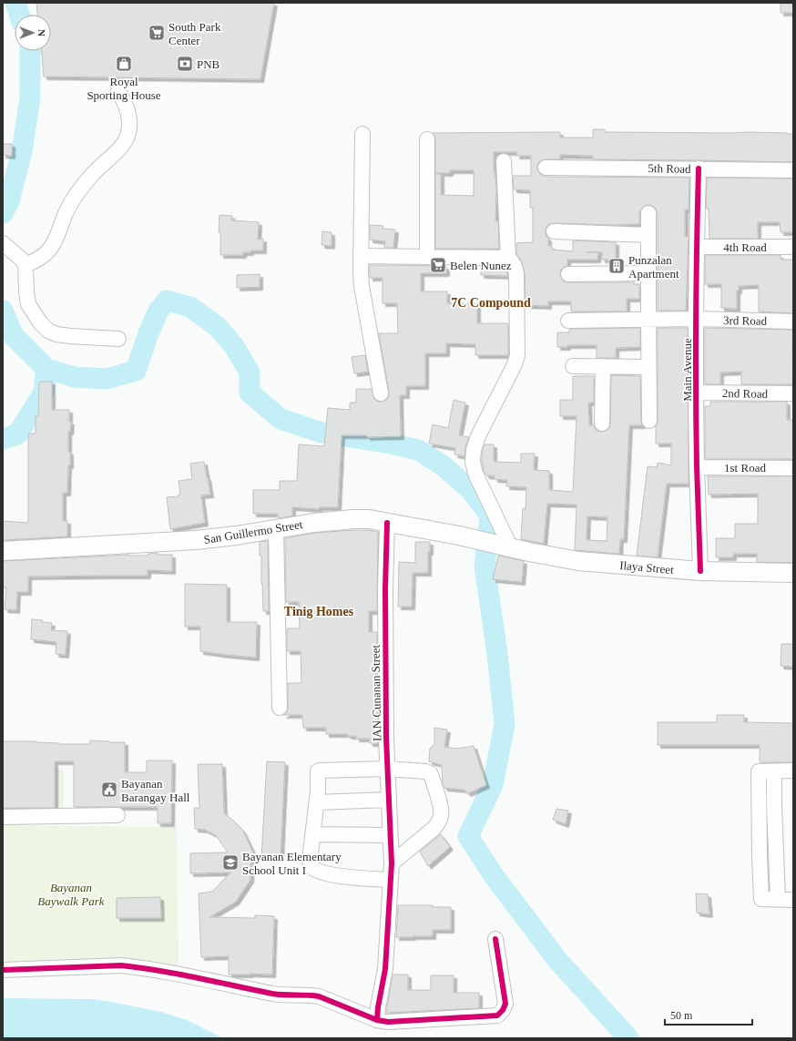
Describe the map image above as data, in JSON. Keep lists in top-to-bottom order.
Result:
{
  "streets": {
    "main road": ["San Guillermo Street", "Ilaya Street"],
    "street": [
      "5th Road",
      "4th Road",
      "3rd Road",
      "Main Avenue",
      "2nd Road",
      "1st Road",
      "IAN Cunanan Street"
    ]
  },
  "crossings": [
    ["5th Road", "Main Avenue"],
    ["4th Road", "Main Avenue"],
    ["3rd Road", "Main Avenue"],
    ["Main Avenue", "2nd Road"],
    ["Main Avenue", "1st Road"],
    ["Main Avenue", "Ilaya Street"],
    ["San Guillermo Street", "Ilaya Street"],
    ["San Guillermo Street", "IAN Cunanan Street"]
  ],
  "districts": ["7C Compound", "Tinig Homes"],
  "parks": ["Bayanan Baywalk Park"],
  "places": {
    "supermarket": ["South Park Center", "Belen Nunez"],
    "shop": ["Royal Sporting House"],
    "bank": ["PNB"],
    "building": ["Punzalan Apartment"],
    "public building": ["Bayanan Barangay Hall"],
    "school or university": ["Bayanan Elementary School Unit I"]
  },
  "scale_bar": "50 m",
  "north": "right"
}
